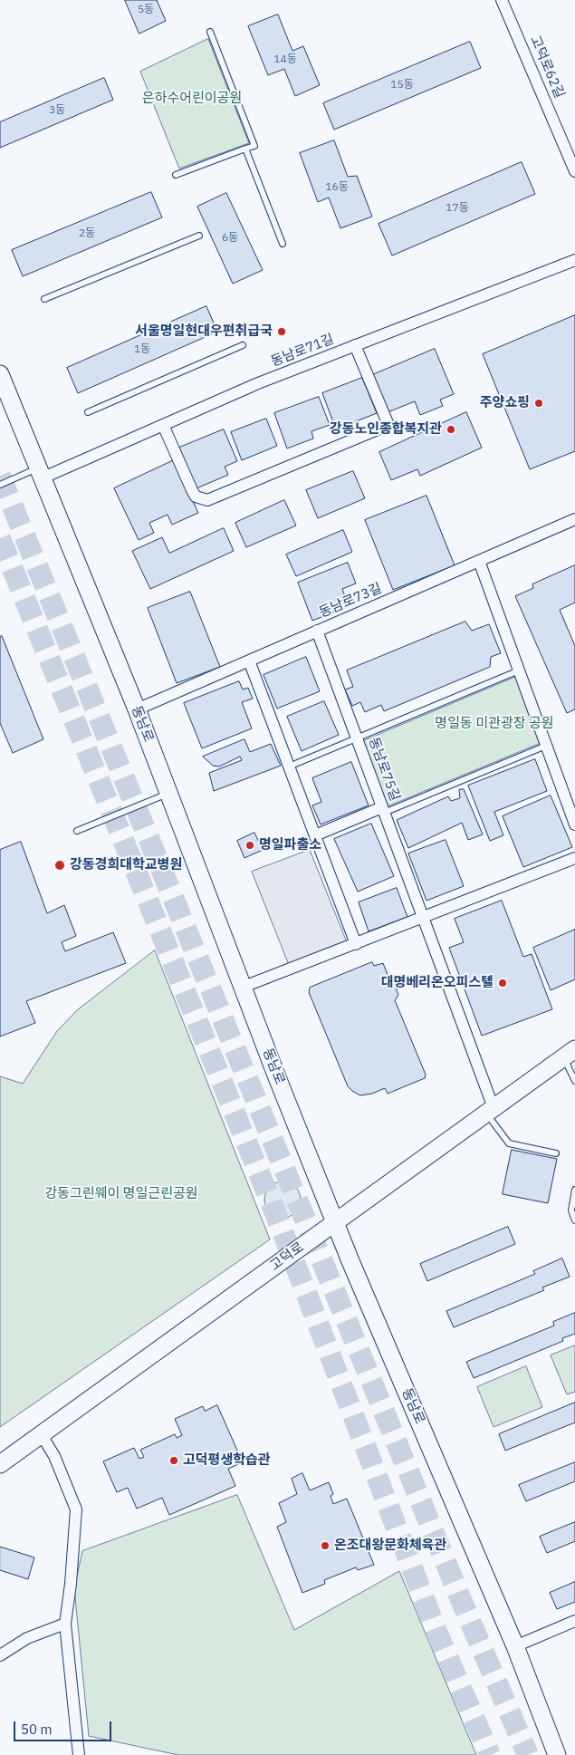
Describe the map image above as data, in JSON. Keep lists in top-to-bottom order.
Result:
{
  "streets": {
    "main road": ["동남로", "고덕로"],
    "street": [
      "고덕로62길",
      "동남로71길",
      "동남로73길",
      "동남로75길"
    ]
  },
  "crossings": [
    ["동남로71길", "동남로"],
    ["동남로73길", "동남로"],
    ["동남로73길", "동남로75길"],
    ["동남로", "고덕로"],
    ["동남로75길", "고덕로"]
  ],
  "parks": ["은하수어린이공원", "명일동 미관광장 공원", "강동그린웨이 명일근린공원"],
  "places": [
    "서울명일현대우편취급국",
    "주양쇼핑",
    "강동노인종합복지관",
    "명일파출소",
    "강동경희대학교병원",
    "대명베리온오피스텔",
    "고덕평생학습관",
    "온조대왕문화체육관"
  ],
  "house_numbers": [
    "5동",
    "14동",
    "15동",
    "3동",
    "16동",
    "17동",
    "2동",
    "6동",
    "1동"
  ],
  "scale_bar": "50 m"
}
